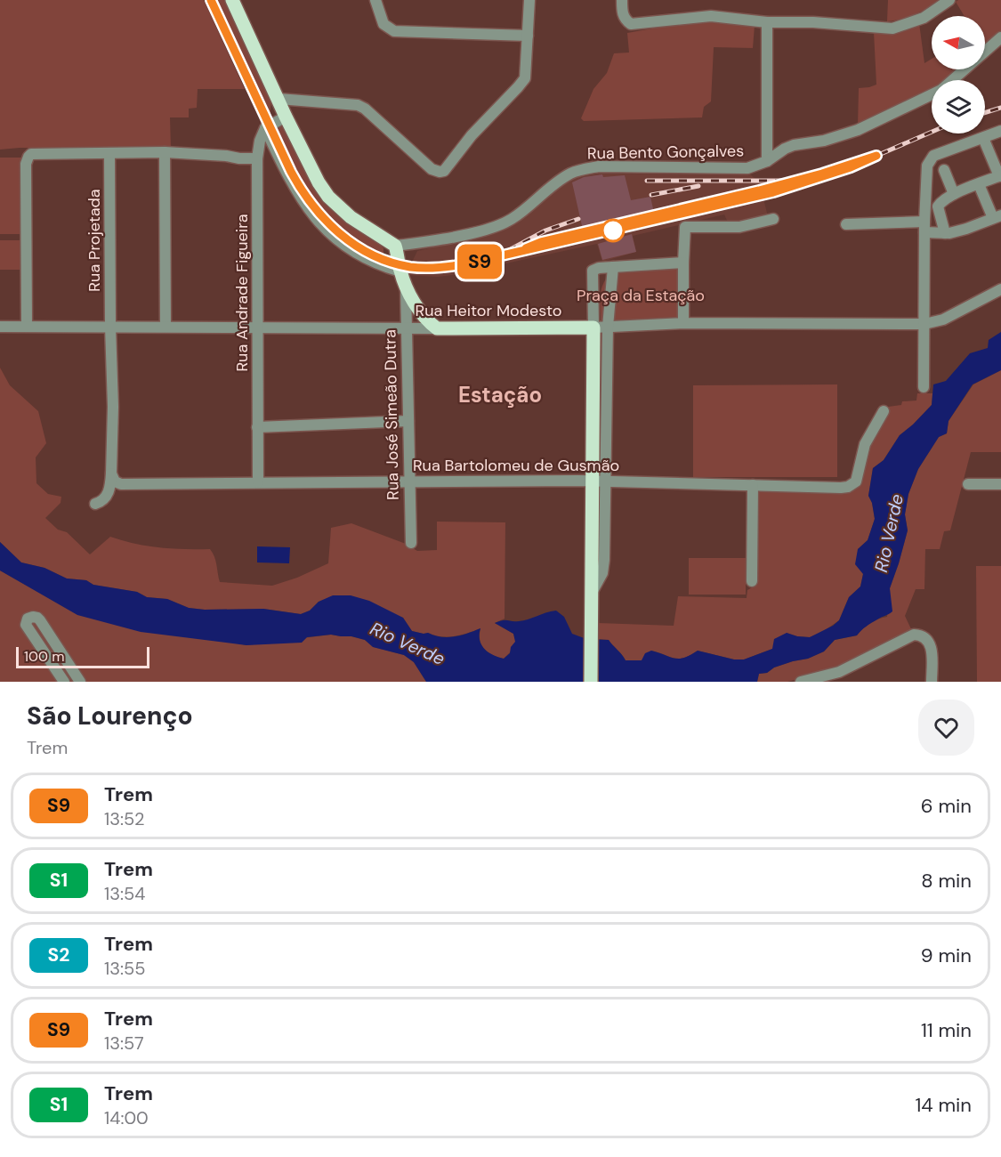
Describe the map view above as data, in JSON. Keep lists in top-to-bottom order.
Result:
{
  "streets": {
    "main road": ["Rua Heitor Modesto", "Rua José Simeão Dutra"],
    "street": [
      "Rua Bento Gonçalves",
      "Rua Projetada",
      "Rua Andrade Figueira",
      "Rua Bartolomeu de Gusmão"
    ]
  },
  "crossings": [
    ["Rua Bento Gonçalves", "Rua José Simeão Dutra"],
    ["Rua Projetada", "Rua Heitor Modesto"],
    ["Rua Andrade Figueira", "Rua Heitor Modesto"],
    ["Rua Andrade Figueira", "Rua Bartolomeu de Gusmão"],
    ["Rua Heitor Modesto", "Rua José Simeão Dutra"],
    ["Rua José Simeão Dutra", "Rua Bartolomeu de Gusmão"]
  ],
  "districts": ["Estação"],
  "water": ["Rio Verde"],
  "parks": ["Praça da Estação"],
  "scale_bar": "100 m",
  "north": "left",
  "page": {
    "on_map": "S9",
    "scale": "100 m",
    "heading": ["São Lourenço", "Trem"],
    "list": [
      {
        "mark": "S9",
        "name": "Trem",
        "note": "13:52",
        "value": "6 min"
      },
      {
        "mark": "S1",
        "name": "Trem",
        "note": "13:54",
        "value": "8 min"
      },
      {
        "mark": "S2",
        "name": "Trem",
        "note": "13:55",
        "value": "9 min"
      },
      {
        "mark": "S9",
        "name": "Trem",
        "note": "13:57",
        "value": "11 min"
      },
      {
        "mark": "S1",
        "name": "Trem",
        "note": "14:00",
        "value": "14 min"
      }
    ]
  }
}
